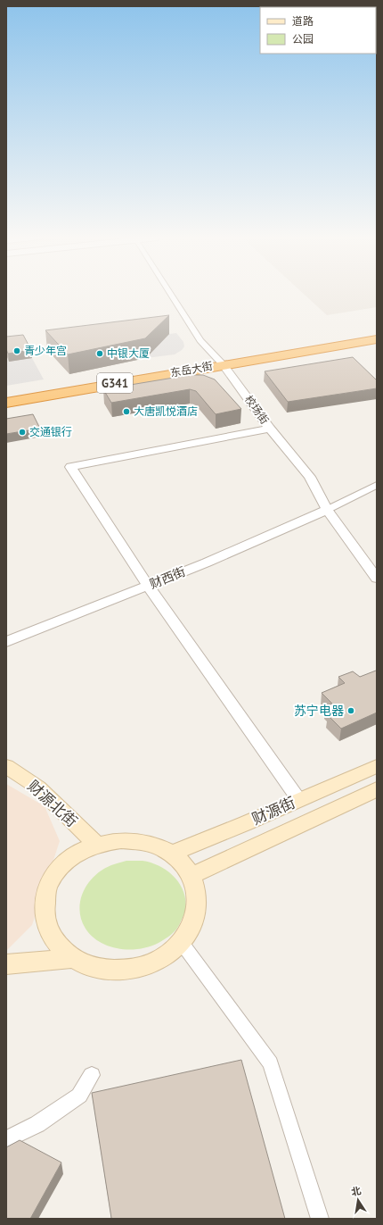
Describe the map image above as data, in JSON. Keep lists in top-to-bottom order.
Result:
{
  "streets": {
    "highway": ["东岳大街", "G341"],
    "main road": ["财源北街", "财源街"],
    "street": ["校场街", "财西街"]
  },
  "crossings": [
    ["东岳大街", "校场街"],
    ["校场街", "财西街"]
  ],
  "places": [
    "青少年宫",
    "中银大厦",
    "大唐凯悦酒店",
    "交通银行",
    "苏宁电器"
  ],
  "legend": ["道路", "公园"],
  "north": "top"
}
